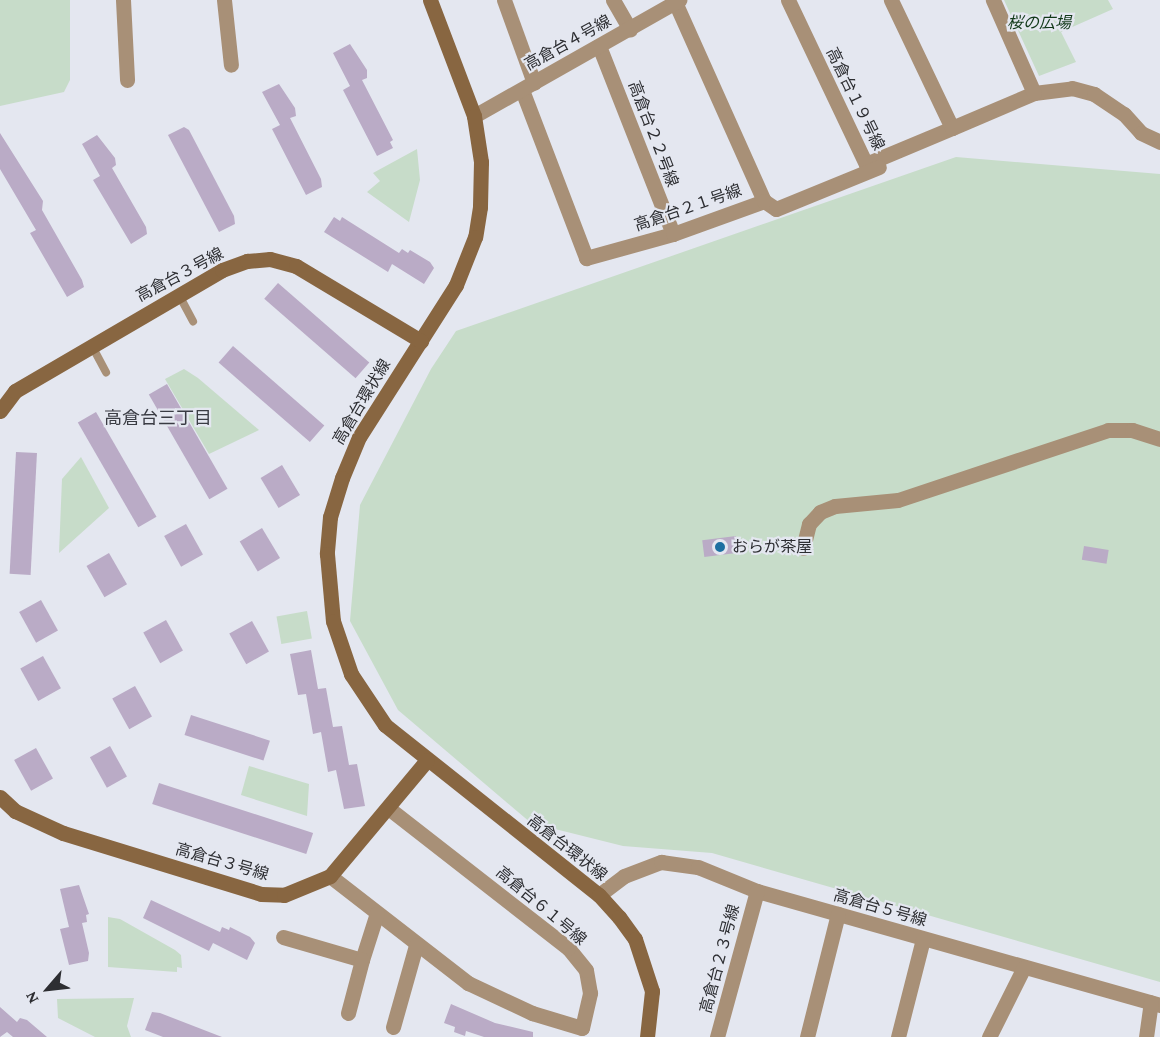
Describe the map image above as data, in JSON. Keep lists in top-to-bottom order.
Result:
{
  "streets": {
    "street": [
      "高倉台４号線",
      "高倉台１９号線",
      "高倉台２２号線",
      "高倉台２１号線",
      "高倉台３号線",
      "高倉台環状線",
      "高倉台６１号線",
      "高倉台５号線",
      "高倉台２３号線"
    ]
  },
  "crossings": [
    ["高倉台４号線", "高倉台２２号線"],
    ["高倉台４号線", "高倉台２１号線"],
    ["高倉台４号線", "高倉台環状線"],
    ["高倉台２２号線", "高倉台２１号線"],
    ["高倉台３号線", "高倉台環状線"],
    ["高倉台３号線", "高倉台６１号線"],
    ["高倉台環状線", "高倉台５号線"],
    ["高倉台５号線", "高倉台２３号線"]
  ],
  "districts": ["高倉台三丁目"],
  "parks": ["桜の広場"],
  "places": ["おらが茶屋"],
  "north": "bottom left"
}
